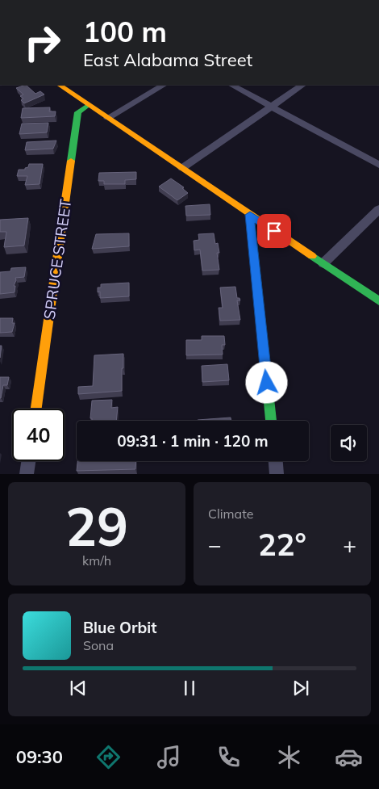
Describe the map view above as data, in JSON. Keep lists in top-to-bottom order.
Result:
{
  "streets": {
    "street": ["SPRUCE STREET"]
  },
  "page": {
    "turn": ["100 m", "East Alabama Street"],
    "limit": "40",
    "trip": "09:31 · 1 min · 120 m",
    "tile": [
      ["29", "km/h"],
      "Climate"
    ],
    "heat": ["−", "22°", "+"],
    "song": ["Blue Orbit", "Sona"],
    "tabs": "09:30"
  }
}
